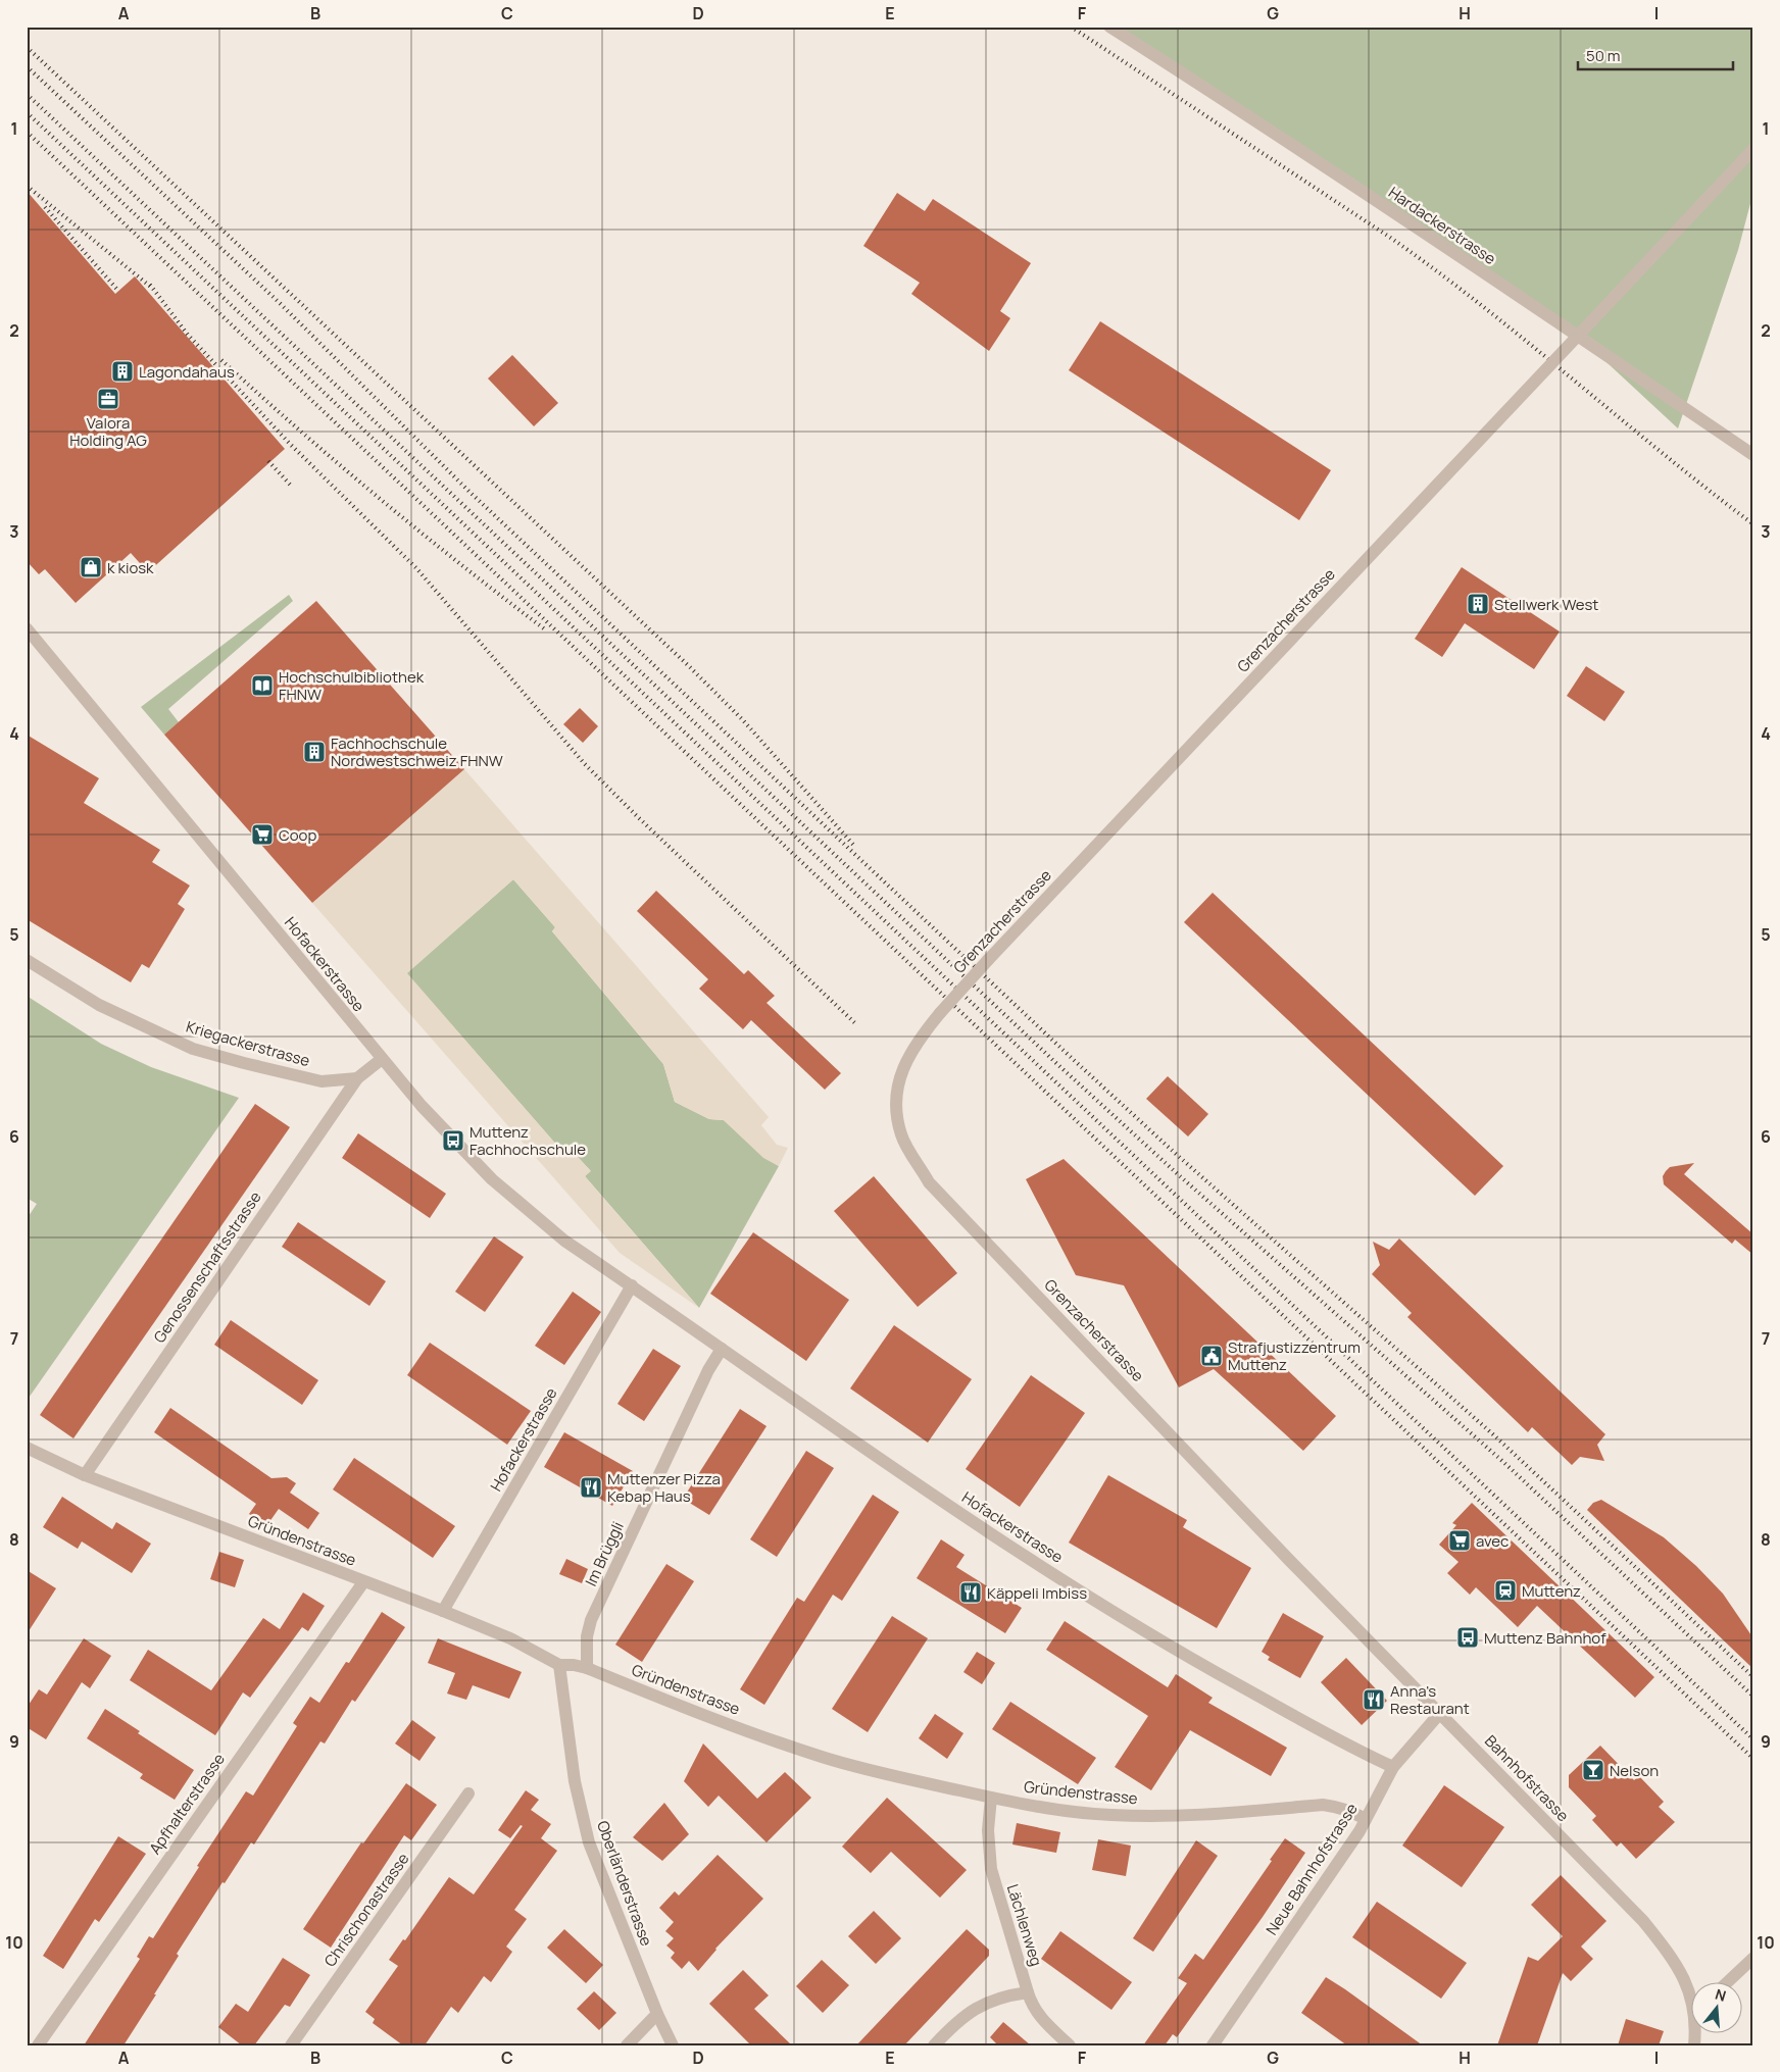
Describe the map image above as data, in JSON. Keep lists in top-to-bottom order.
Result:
{
  "streets": {
    "street": [
      "Hardackerstrasse",
      "Grenzacherstrasse",
      "Hofackerstrasse",
      "Kriegackerstrasse",
      "Genossenschaftsstrasse",
      "Gründenstrasse",
      "Im Brüggli",
      "Bahnhofstrasse",
      "Apfhalterstrasse",
      "Neue Bahnhofstrasse",
      "Oberländerstrasse",
      "Chrischonastrasse",
      "Lächlenweg"
    ]
  },
  "crossings": [
    ["Hardackerstrasse", "Grenzacherstrasse"],
    ["Grenzacherstrasse", "Bahnhofstrasse"],
    ["Hofackerstrasse", "Gründenstrasse"],
    ["Hofackerstrasse", "Im Brüggli"],
    ["Hofackerstrasse", "Neue Bahnhofstrasse"],
    ["Kriegackerstrasse", "Genossenschaftsstrasse"],
    ["Genossenschaftsstrasse", "Gründenstrasse"],
    ["Gründenstrasse", "Im Brüggli"],
    ["Gründenstrasse", "Apfhalterstrasse"],
    ["Gründenstrasse", "Neue Bahnhofstrasse"],
    ["Gründenstrasse", "Oberländerstrasse"],
    ["Gründenstrasse", "Lächlenweg"],
    ["Bahnhofstrasse", "Neue Bahnhofstrasse"]
  ],
  "places": {
    "building": ["Lagondahaus", "Stellwerk West", "Fachhochschule Nordwestschweiz FHNW"],
    "office": ["Valora Holding AG"],
    "shop": ["k kiosk"],
    "library": ["Hochschulbibliothek FHNW"],
    "supermarket": ["Coop", "avec"],
    "bus stop": ["Muttenz Fachhochschule", "Muttenz Bahnhof"],
    "public building": ["Strafjustizzentrum Muttenz"],
    "restaurant": ["Muttenzer Pizza Kebap Haus", "Käppeli Imbiss", "Anna's Restaurant"],
    "station": ["Muttenz"],
    "bar": ["Nelson"]
  },
  "scale_bar": "50 m",
  "north": "top",
  "grid": {
    "columns": [
      "A",
      "B",
      "C",
      "D",
      "E",
      "F",
      "G",
      "H",
      "I"
    ],
    "rows": [
      "1",
      "2",
      "3",
      "4",
      "5",
      "6",
      "7",
      "8",
      "9",
      "10"
    ]
  }
}
